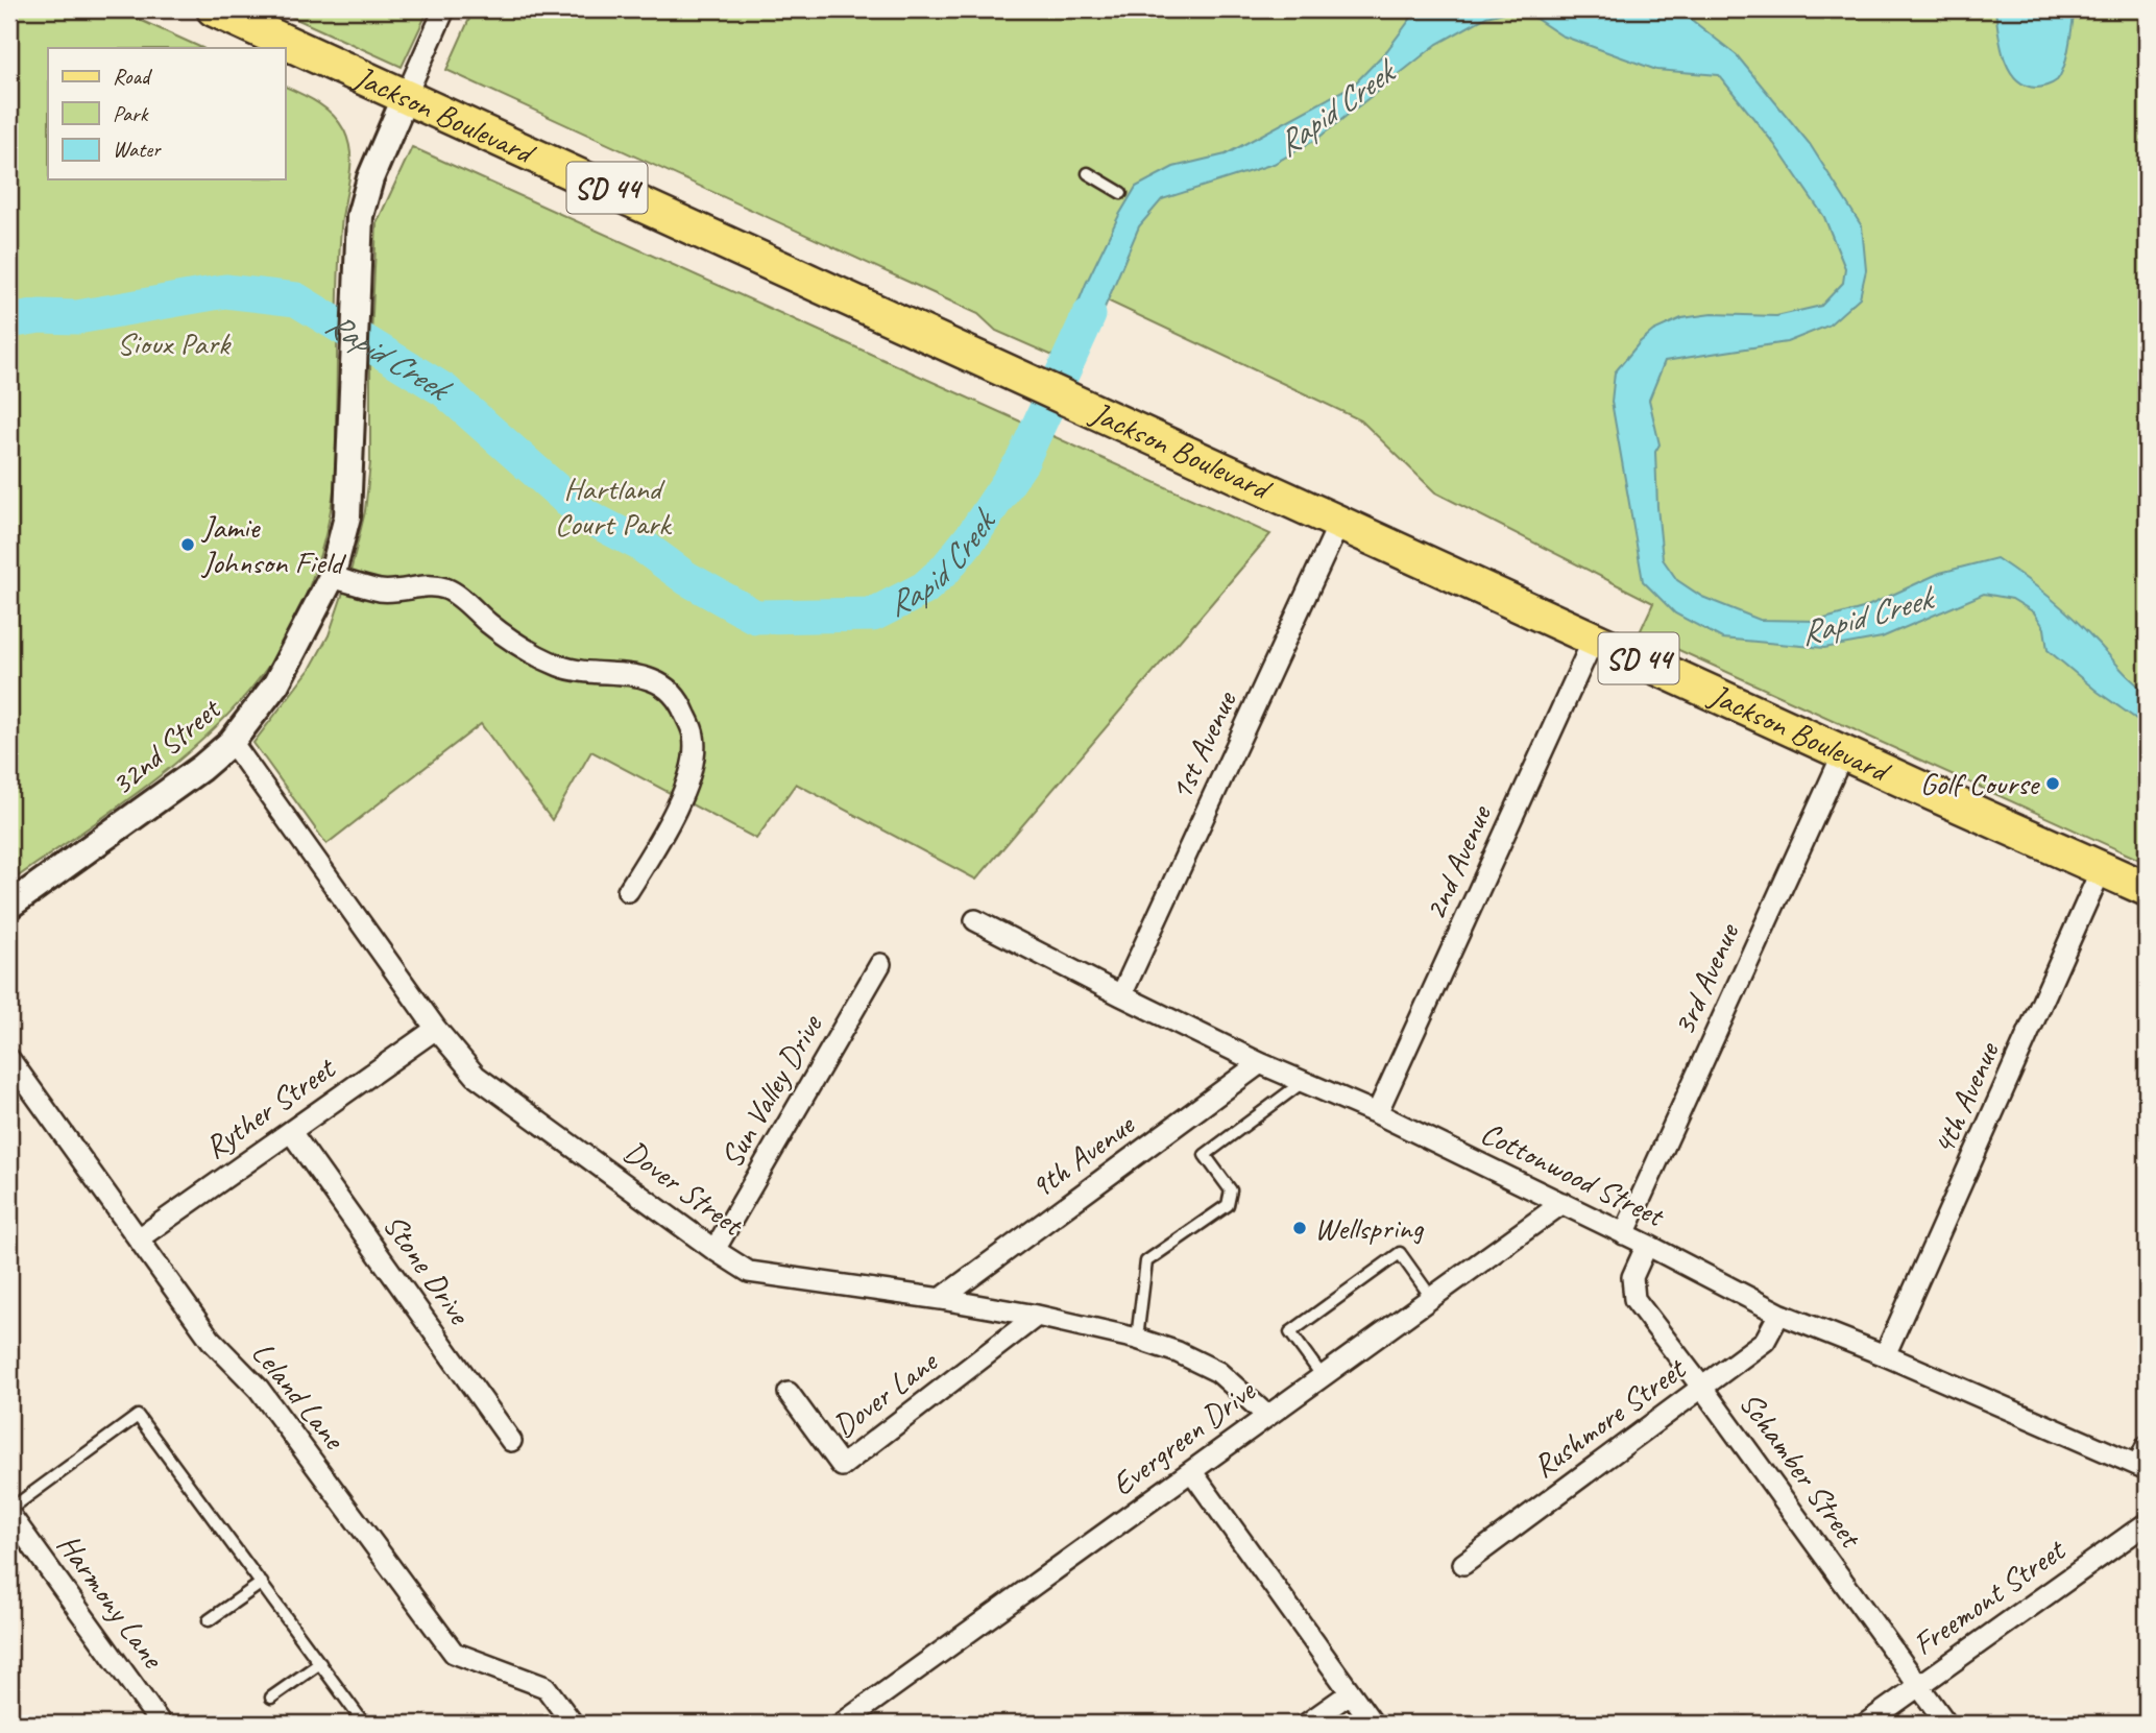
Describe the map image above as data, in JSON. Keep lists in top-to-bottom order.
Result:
{
  "streets": {
    "main road": ["Jackson Boulevard", "SD 44"],
    "street": [
      "1st Avenue",
      "32nd Street",
      "2nd Avenue",
      "3rd Avenue",
      "Sun Valley Drive",
      "4th Avenue",
      "Ryther Street",
      "9th Avenue",
      "Cottonwood Street",
      "Dover Street",
      "Stone Drive",
      "Dover Lane",
      "Leland Lane",
      "Rushmore Street",
      "Evergreen Drive",
      "Schamber Street",
      "Freemont Street",
      "Harmony Lane"
    ]
  },
  "crossings": [
    ["Jackson Boulevard", "1st Avenue"],
    ["Jackson Boulevard", "32nd Street"],
    ["Jackson Boulevard", "2nd Avenue"],
    ["Jackson Boulevard", "3rd Avenue"],
    ["Jackson Boulevard", "4th Avenue"],
    ["1st Avenue", "Cottonwood Street"],
    ["32nd Street", "Dover Street"],
    ["2nd Avenue", "Cottonwood Street"],
    ["3rd Avenue", "Cottonwood Street"],
    ["Sun Valley Drive", "Dover Street"],
    ["4th Avenue", "Cottonwood Street"],
    ["Ryther Street", "Dover Street"],
    ["Ryther Street", "Stone Drive"],
    ["Ryther Street", "Leland Lane"],
    ["9th Avenue", "Cottonwood Street"],
    ["9th Avenue", "Dover Street"],
    ["Cottonwood Street", "Rushmore Street"],
    ["Cottonwood Street", "Evergreen Drive"],
    ["Cottonwood Street", "Schamber Street"],
    ["Dover Street", "Dover Lane"],
    ["Dover Street", "Evergreen Drive"],
    ["Rushmore Street", "Schamber Street"],
    ["Schamber Street", "Freemont Street"]
  ],
  "water": ["Rapid Creek"],
  "parks": ["Sioux Park", "Hartland Court Park"],
  "places": ["Jamie Johnson Field", "Golf Course", "Wellspring"],
  "legend": ["Road", "Park", "Water"]
}
